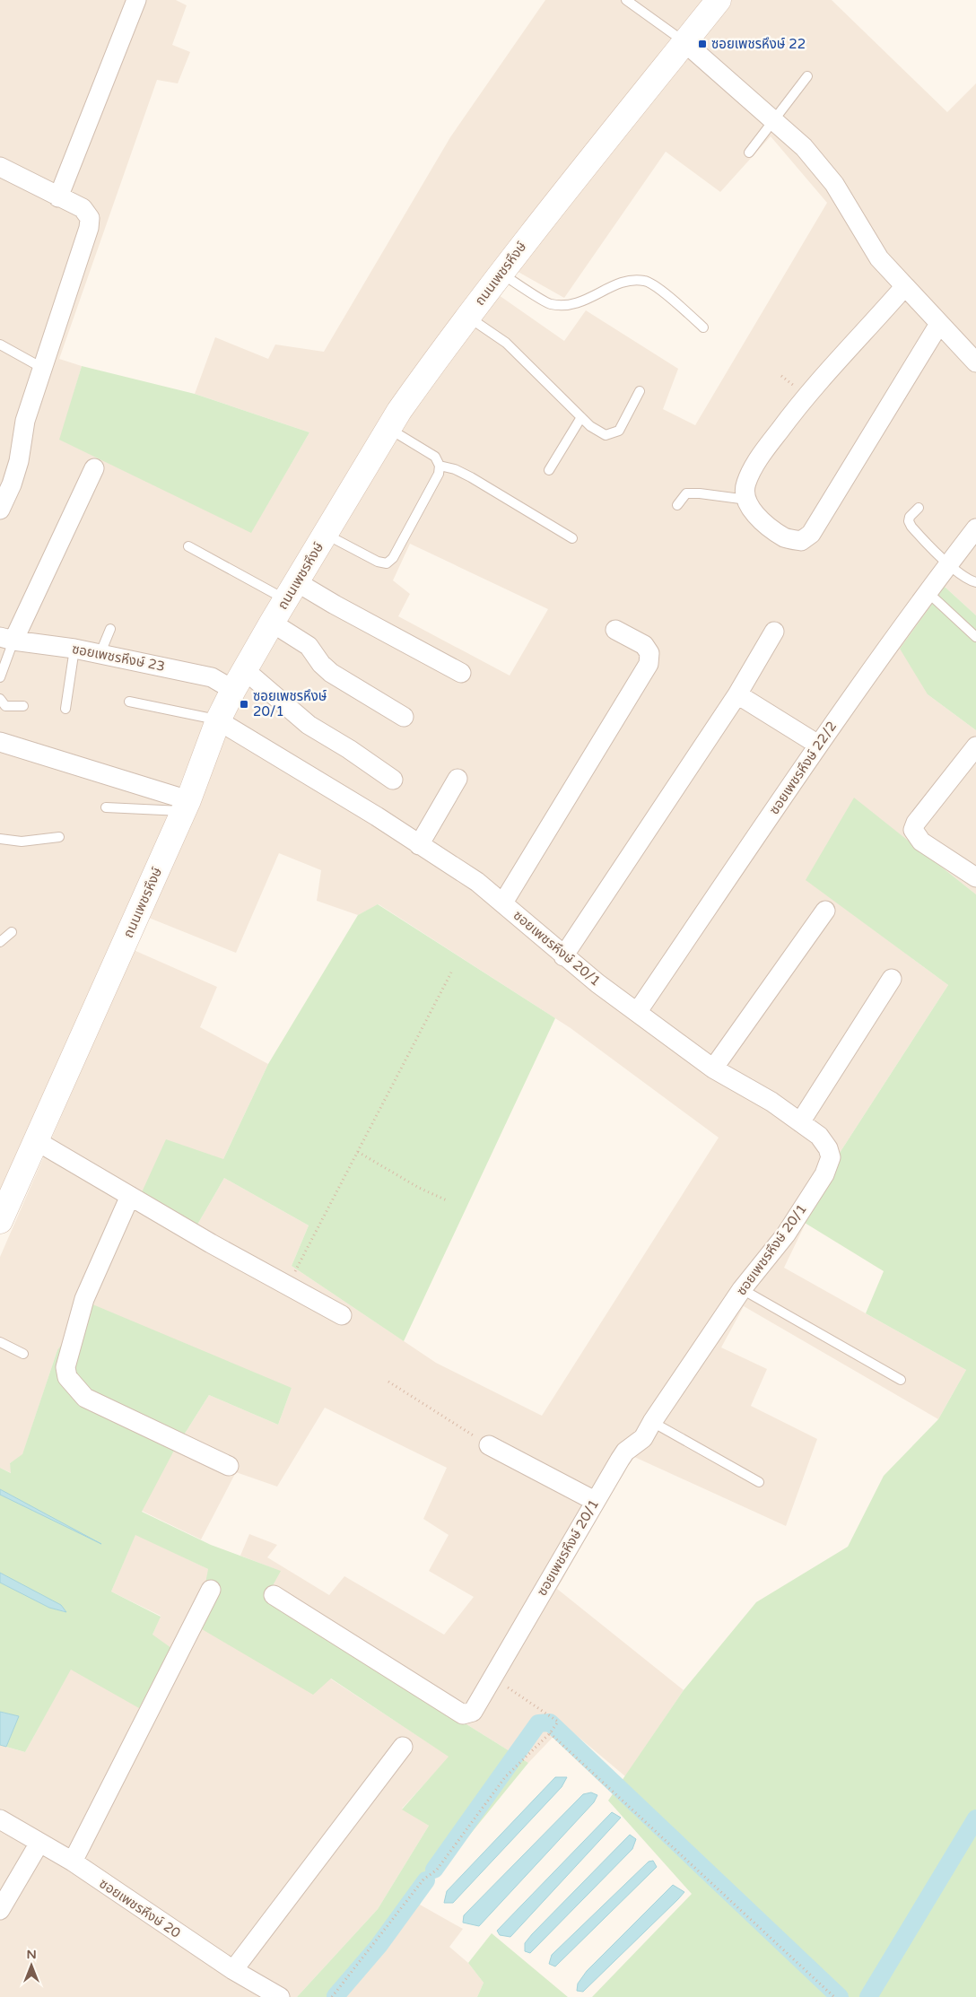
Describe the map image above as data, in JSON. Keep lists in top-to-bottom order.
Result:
{
  "streets": {
    "main road": ["ถนนเพชรหึงษ์"],
    "street": [
      "ซอยเพชรหึงษ์ 23",
      "ซอยเพชรหึงษ์ 22/2",
      "ซอยเพชรหึงษ์ 20/1",
      "ซอยเพชรหึงษ์ 20"
    ]
  },
  "crossings": [
    ["ถนนเพชรหึงษ์", "ซอยเพชรหึงษ์ 23"],
    ["ถนนเพชรหึงษ์", "ซอยเพชรหึงษ์ 20/1"],
    ["ซอยเพชรหึงษ์ 22/2", "ซอยเพชรหึงษ์ 20/1"]
  ],
  "places": {
    "transit": ["ซอยเพชรหึงษ์ 22", "ซอยเพชรหึงษ์ 20/1"]
  },
  "north": "top"
}
